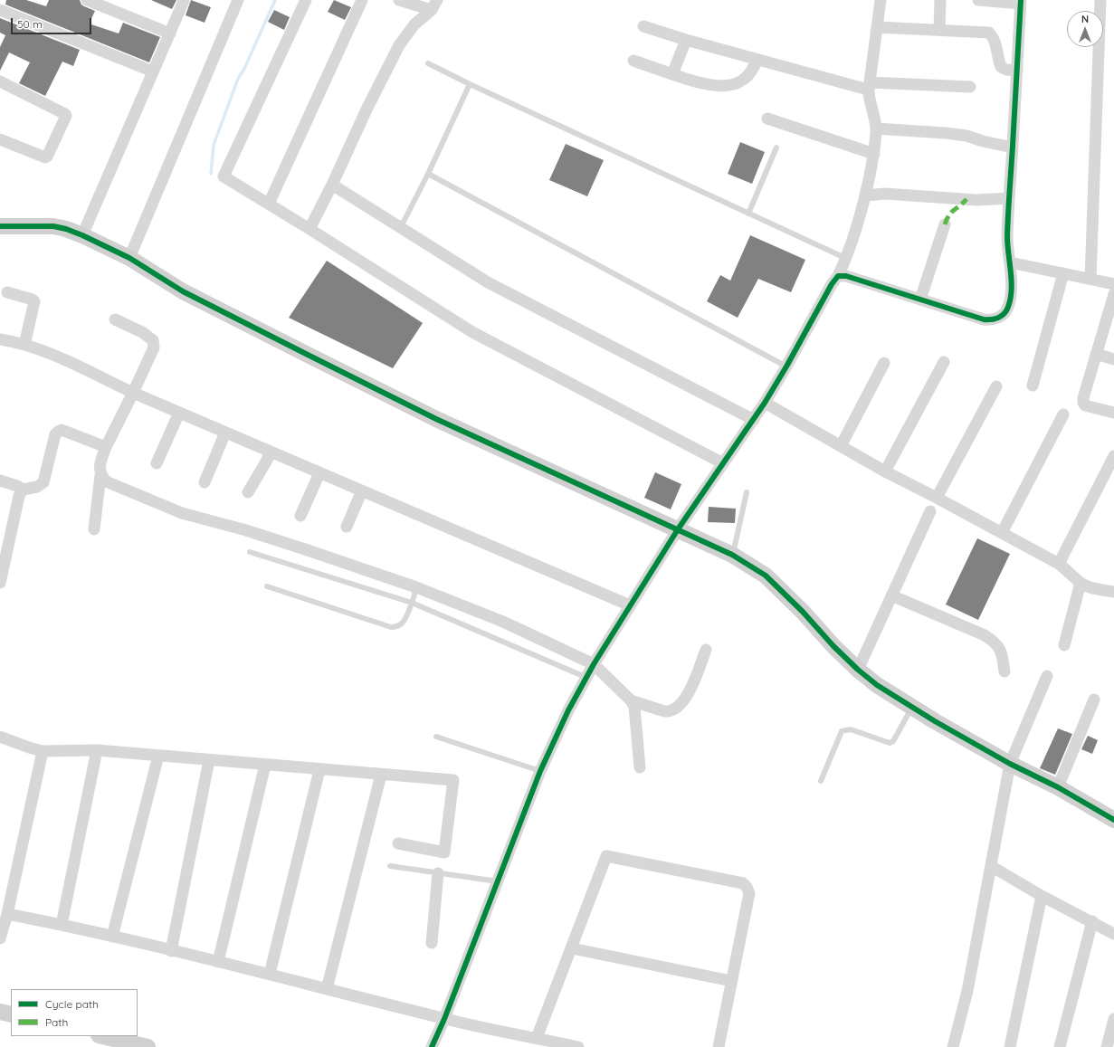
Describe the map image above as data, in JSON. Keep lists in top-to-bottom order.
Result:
{
  "legend": ["Cycle path", "Path"],
  "scale_bar": "50 m",
  "north": "top"
}
